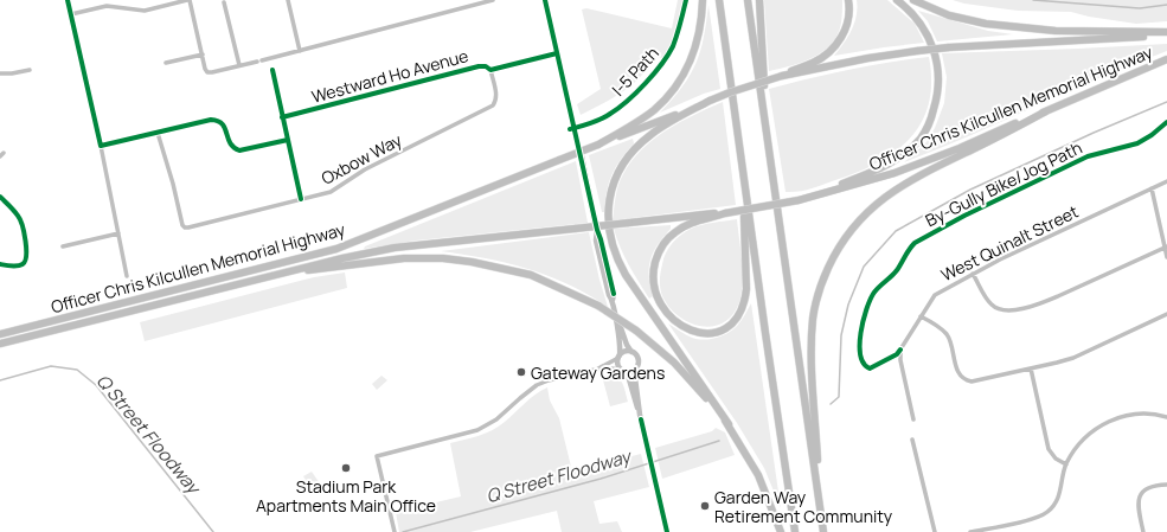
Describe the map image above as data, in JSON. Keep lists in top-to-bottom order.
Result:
{
  "streets": {
    "highway": ["Officer Chris Kilcullen Memorial Highway"],
    "street": ["Westward Ho Avenue", "Oxbow Way", "West Quinalt Street"],
    "cycle path": ["I-5 Path", "By-Gully Bike/Jog Path"]
  },
  "crossings": [
    ["Westward Ho Avenue", "Oxbow Way"]
  ],
  "water": ["Q Street Floodway"],
  "places": ["Gateway Gardens", "Stadium Park Apartments Main Office", "Garden Way Retirement Community"]
}
